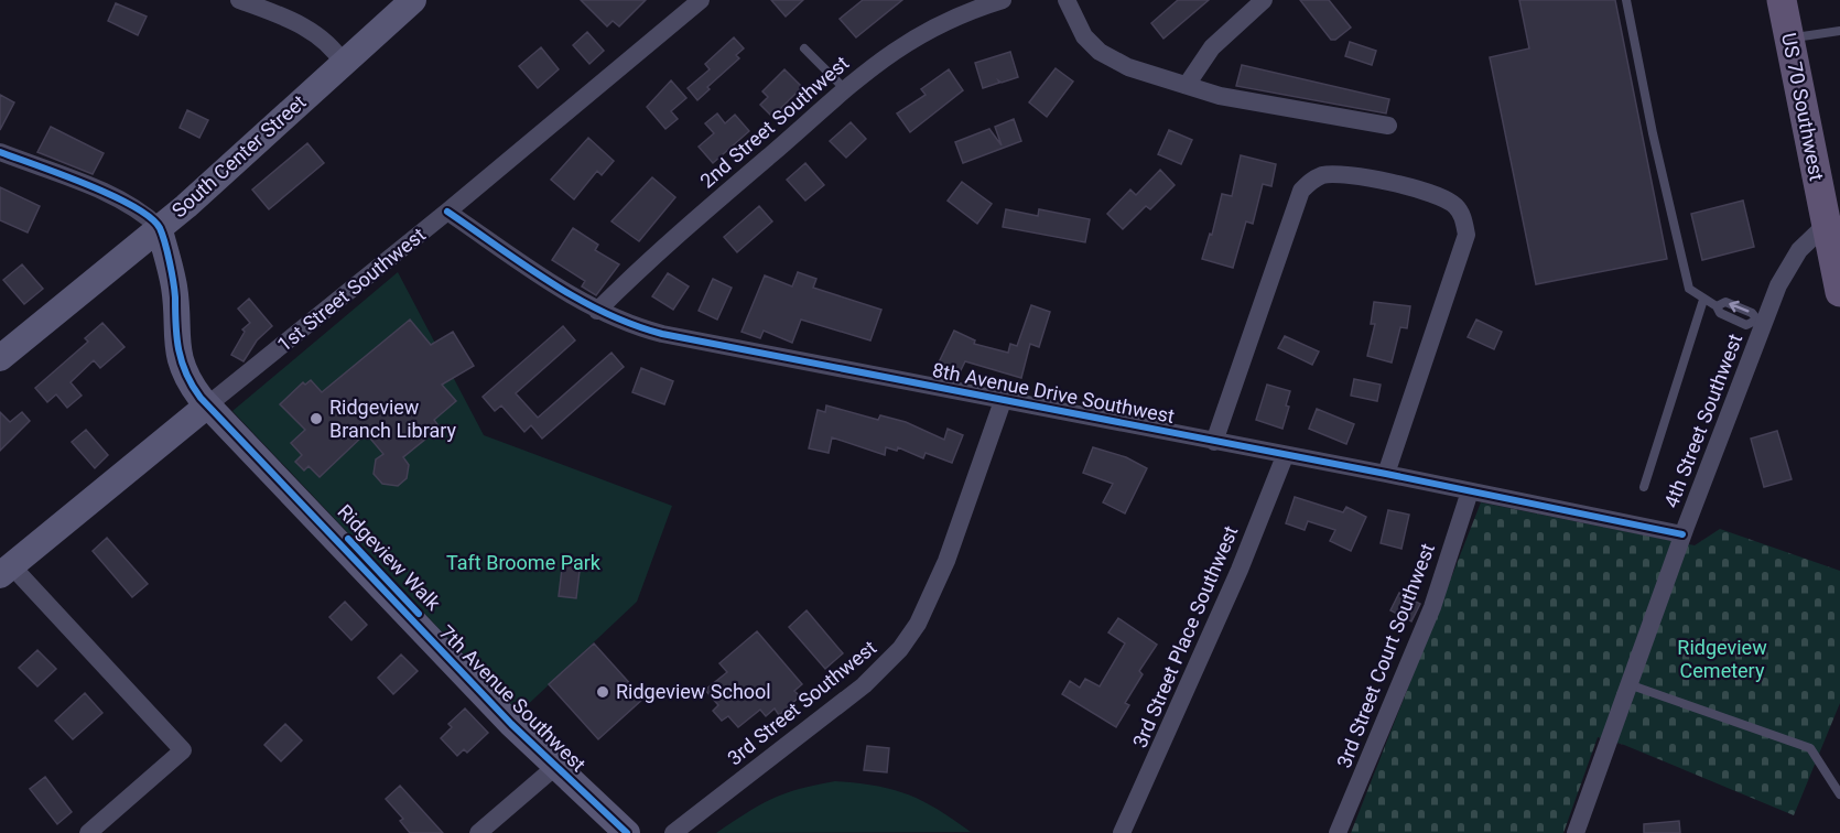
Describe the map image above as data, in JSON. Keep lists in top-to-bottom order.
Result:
{
  "streets": {
    "main road": ["US 70 Southwest"],
    "street": [
      "2nd Street Southwest",
      "South Center Street",
      "1st Street Southwest",
      "8th Avenue Drive Southwest",
      "4th Street Southwest",
      "3rd Street Place Southwest",
      "3rd Street Court Southwest",
      "7th Avenue Southwest",
      "3rd Street Southwest"
    ],
    "cycle path": ["Ridgeview Walk"]
  },
  "crossings": [
    ["US 70 Southwest", "4th Street Southwest"],
    ["2nd Street Southwest", "8th Avenue Drive Southwest"],
    ["South Center Street", "7th Avenue Southwest"],
    ["1st Street Southwest", "8th Avenue Drive Southwest"],
    ["1st Street Southwest", "7th Avenue Southwest"],
    ["8th Avenue Drive Southwest", "4th Street Southwest"],
    ["8th Avenue Drive Southwest", "3rd Street Place Southwest"],
    ["8th Avenue Drive Southwest", "3rd Street Court Southwest"],
    ["8th Avenue Drive Southwest", "3rd Street Southwest"]
  ],
  "parks": ["Taft Broome Park", "Ridgeview Cemetery"],
  "places": ["Ridgeview Branch Library", "Ridgeview School"]
}
